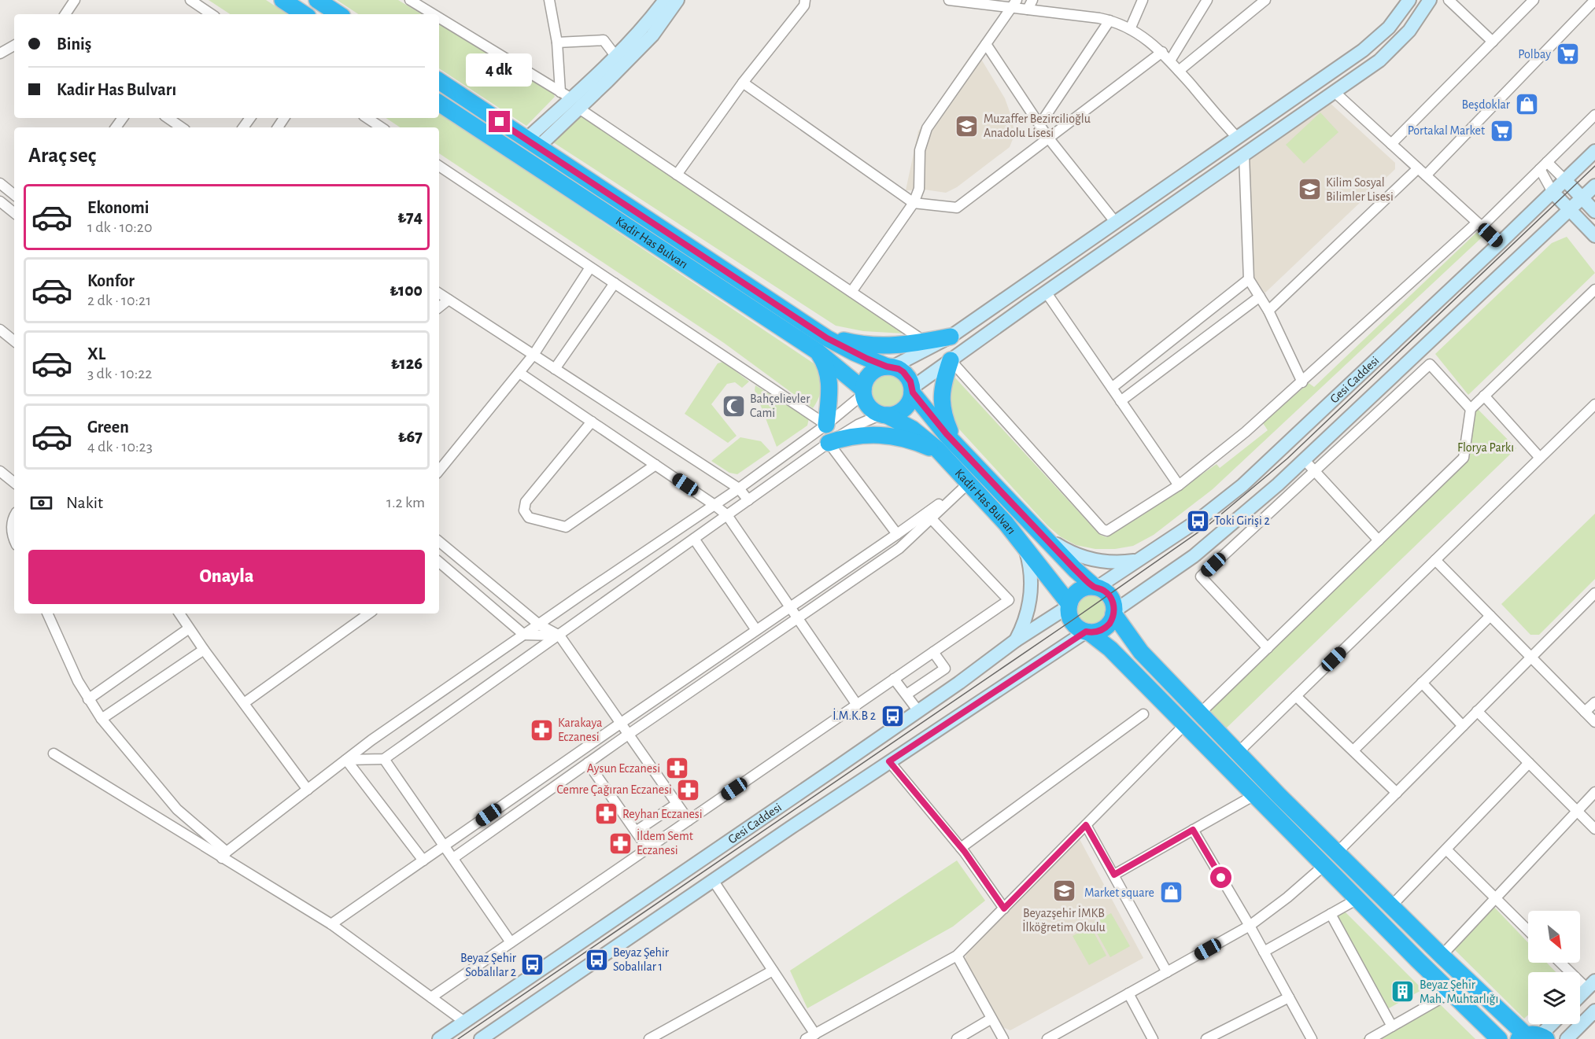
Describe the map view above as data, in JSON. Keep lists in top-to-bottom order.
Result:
{
  "streets": {
    "highway": ["Kadir Has Bulvarı"],
    "main road": ["Gesi Caddesi"]
  },
  "crossings": [
    ["Kadir Has Bulvarı", "Gesi Caddesi"]
  ],
  "parks": ["Florya Parkı"],
  "places": {
    "supermarket": ["Polbay", "Portakal Market"],
    "shop": ["Beşdoklar", "Market square"],
    "school or university": ["Muzaffer Bezircilioğlu Anadolu Lisesi", "Kilim Sosyal Bilimler Lisesi", "Beyazşehir İMKB İlköğretim Okulu"],
    "mosque": ["Bahçelievler Cami"],
    "bus stop": [
      "Toki Girişi 2",
      "İ.M.K.B 2",
      "Beyaz Şehir Sobalılar 1",
      "Beyaz Şehir Sobalılar 2"
    ],
    "pharmacy": [
      "Karakaya Eczanesi",
      "Aysun Eczanesi",
      "Cemre Çağıran Eczanesi",
      "Reyhan Eczanesi",
      "İldem Semt Eczanesi"
    ],
    "building": ["Beyaz Şehir Mah. Muhtarlığı"]
  },
  "north": "bottom right",
  "page": {
    "banner": ["Biniş", "Kadir Has Bulvarı"],
    "bubble": "4 dk",
    "heading": "Araç seç",
    "list": [
      {
        "name": "Ekonomi",
        "note": "1 dk · 10:20",
        "value": "₺74"
      },
      {
        "name": "Konfor",
        "note": "2 dk · 10:21",
        "value": "₺100"
      },
      {
        "name": "XL",
        "note": "3 dk · 10:22",
        "value": "₺126"
      },
      {
        "name": "Green",
        "note": "4 dk · 10:23",
        "value": "₺67"
      }
    ],
    "pay": ["Nakit", "1.2 km"],
    "buttons": "Onayla"
  }
}
